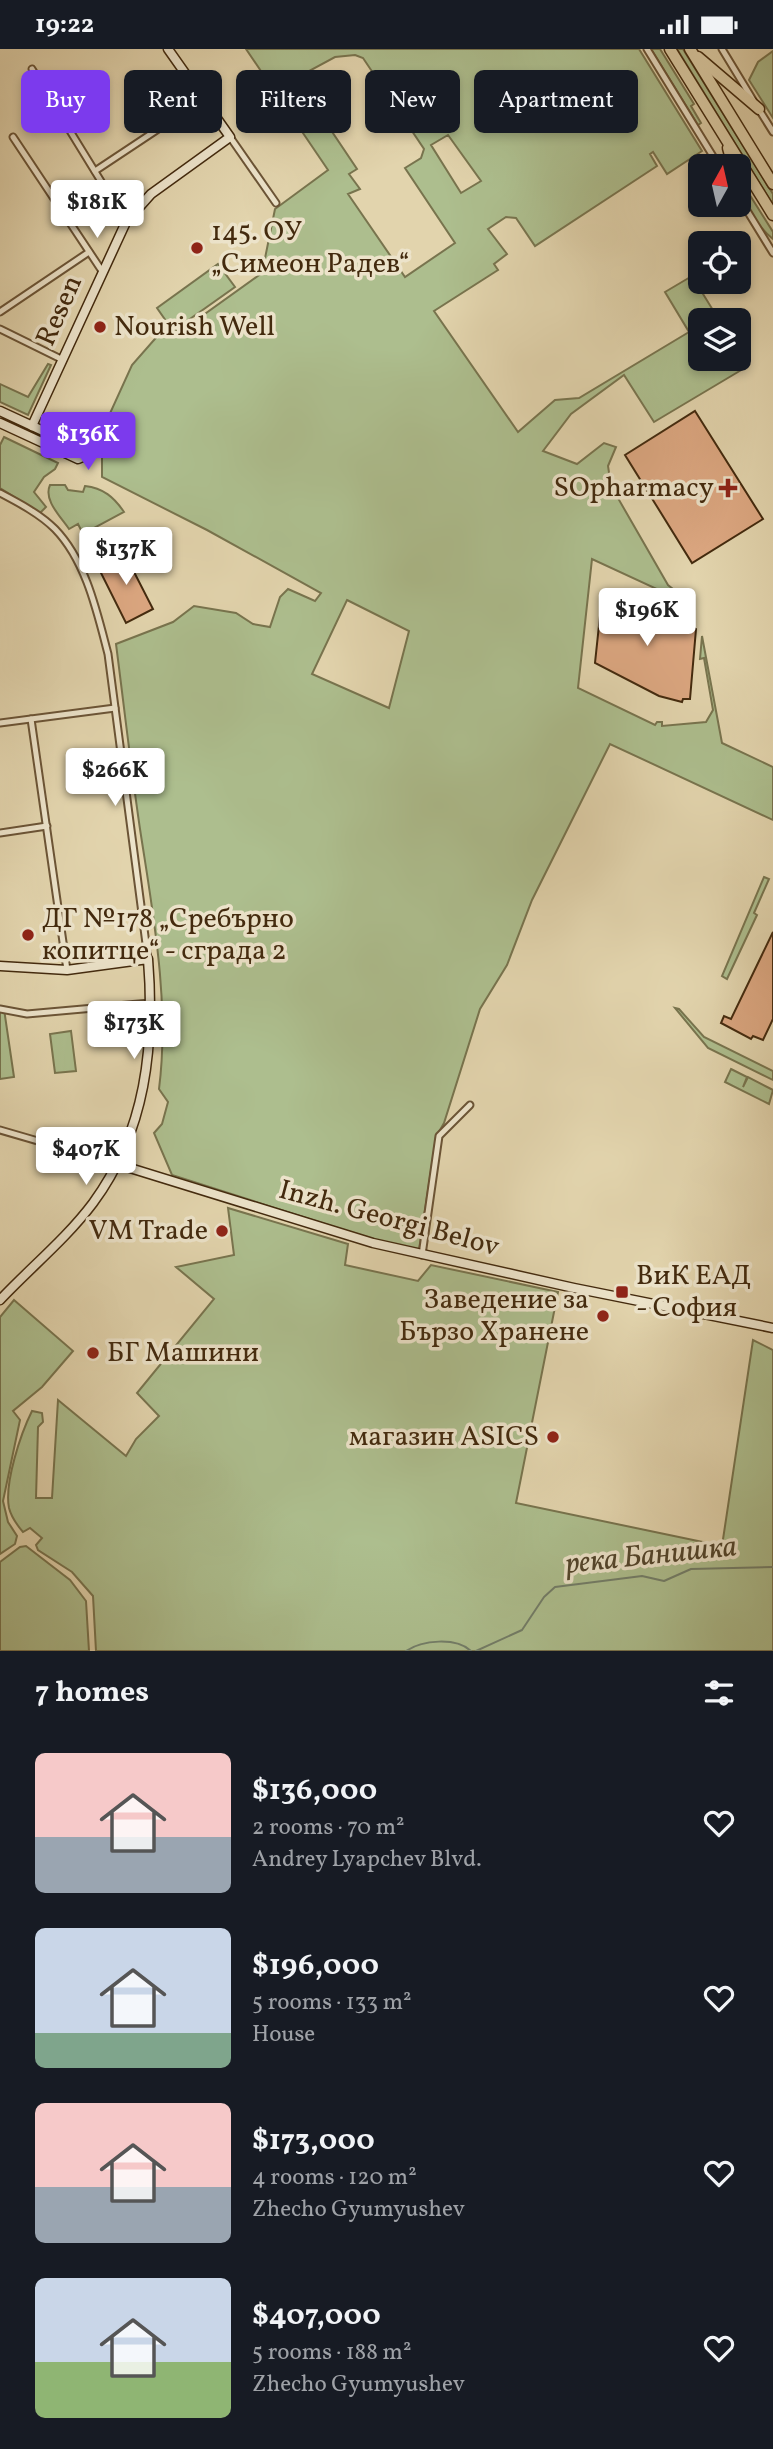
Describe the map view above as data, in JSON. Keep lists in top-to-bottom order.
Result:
{
  "streets": {
    "street": ["Resen", "Inzh. Georgi Belov"]
  },
  "water": ["река Банишка"],
  "places": {
    "other": [
      "145. ОУ „Симеон Радев“",
      "Nourish Well",
      "ДГ №178 „Сребърно копитце“ - сграда 2",
      "VM Trade",
      "Заведение за Бързо Хранене",
      "БГ Машини",
      "магазин ASICS"
    ],
    "health": ["SOpharmacy"],
    "transit": ["ВиК ЕАД - София"]
  },
  "north": "top",
  "page": {
    "status": "19:22",
    "chip": [
      "Buy",
      "Rent",
      "Filters",
      "New",
      "Apartment"
    ],
    "price": [
      "$181K",
      "$136K",
      "$137K",
      "$196K",
      "$266K",
      "$173K",
      "$407K"
    ],
    "heading": "7 homes",
    "list": [
      {
        "name": "$136,000",
        "note": "2 rooms · 70 m² · Andrey Lyapchev Blvd."
      },
      {
        "name": "$196,000",
        "note": "5 rooms · 133 m² · House"
      },
      {
        "name": "$173,000",
        "note": "4 rooms · 120 m² · Zhecho Gyumyushev"
      },
      {
        "name": "$407,000",
        "note": "5 rooms · 188 m² · Zhecho Gyumyushev"
      }
    ]
  }
}
